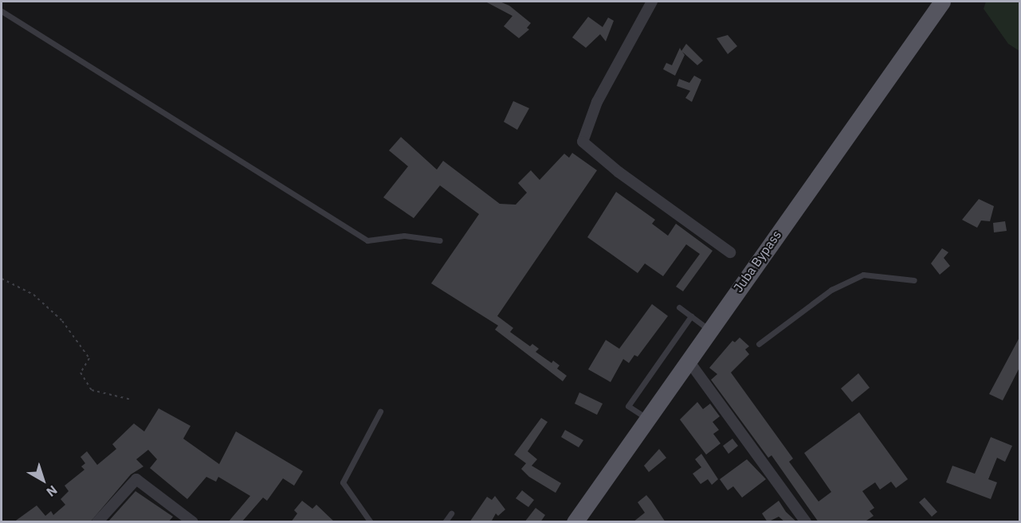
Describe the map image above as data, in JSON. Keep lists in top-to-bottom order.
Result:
{
  "streets": {
    "main road": ["Juba Bypass"]
  },
  "north": "bottom right"
}
